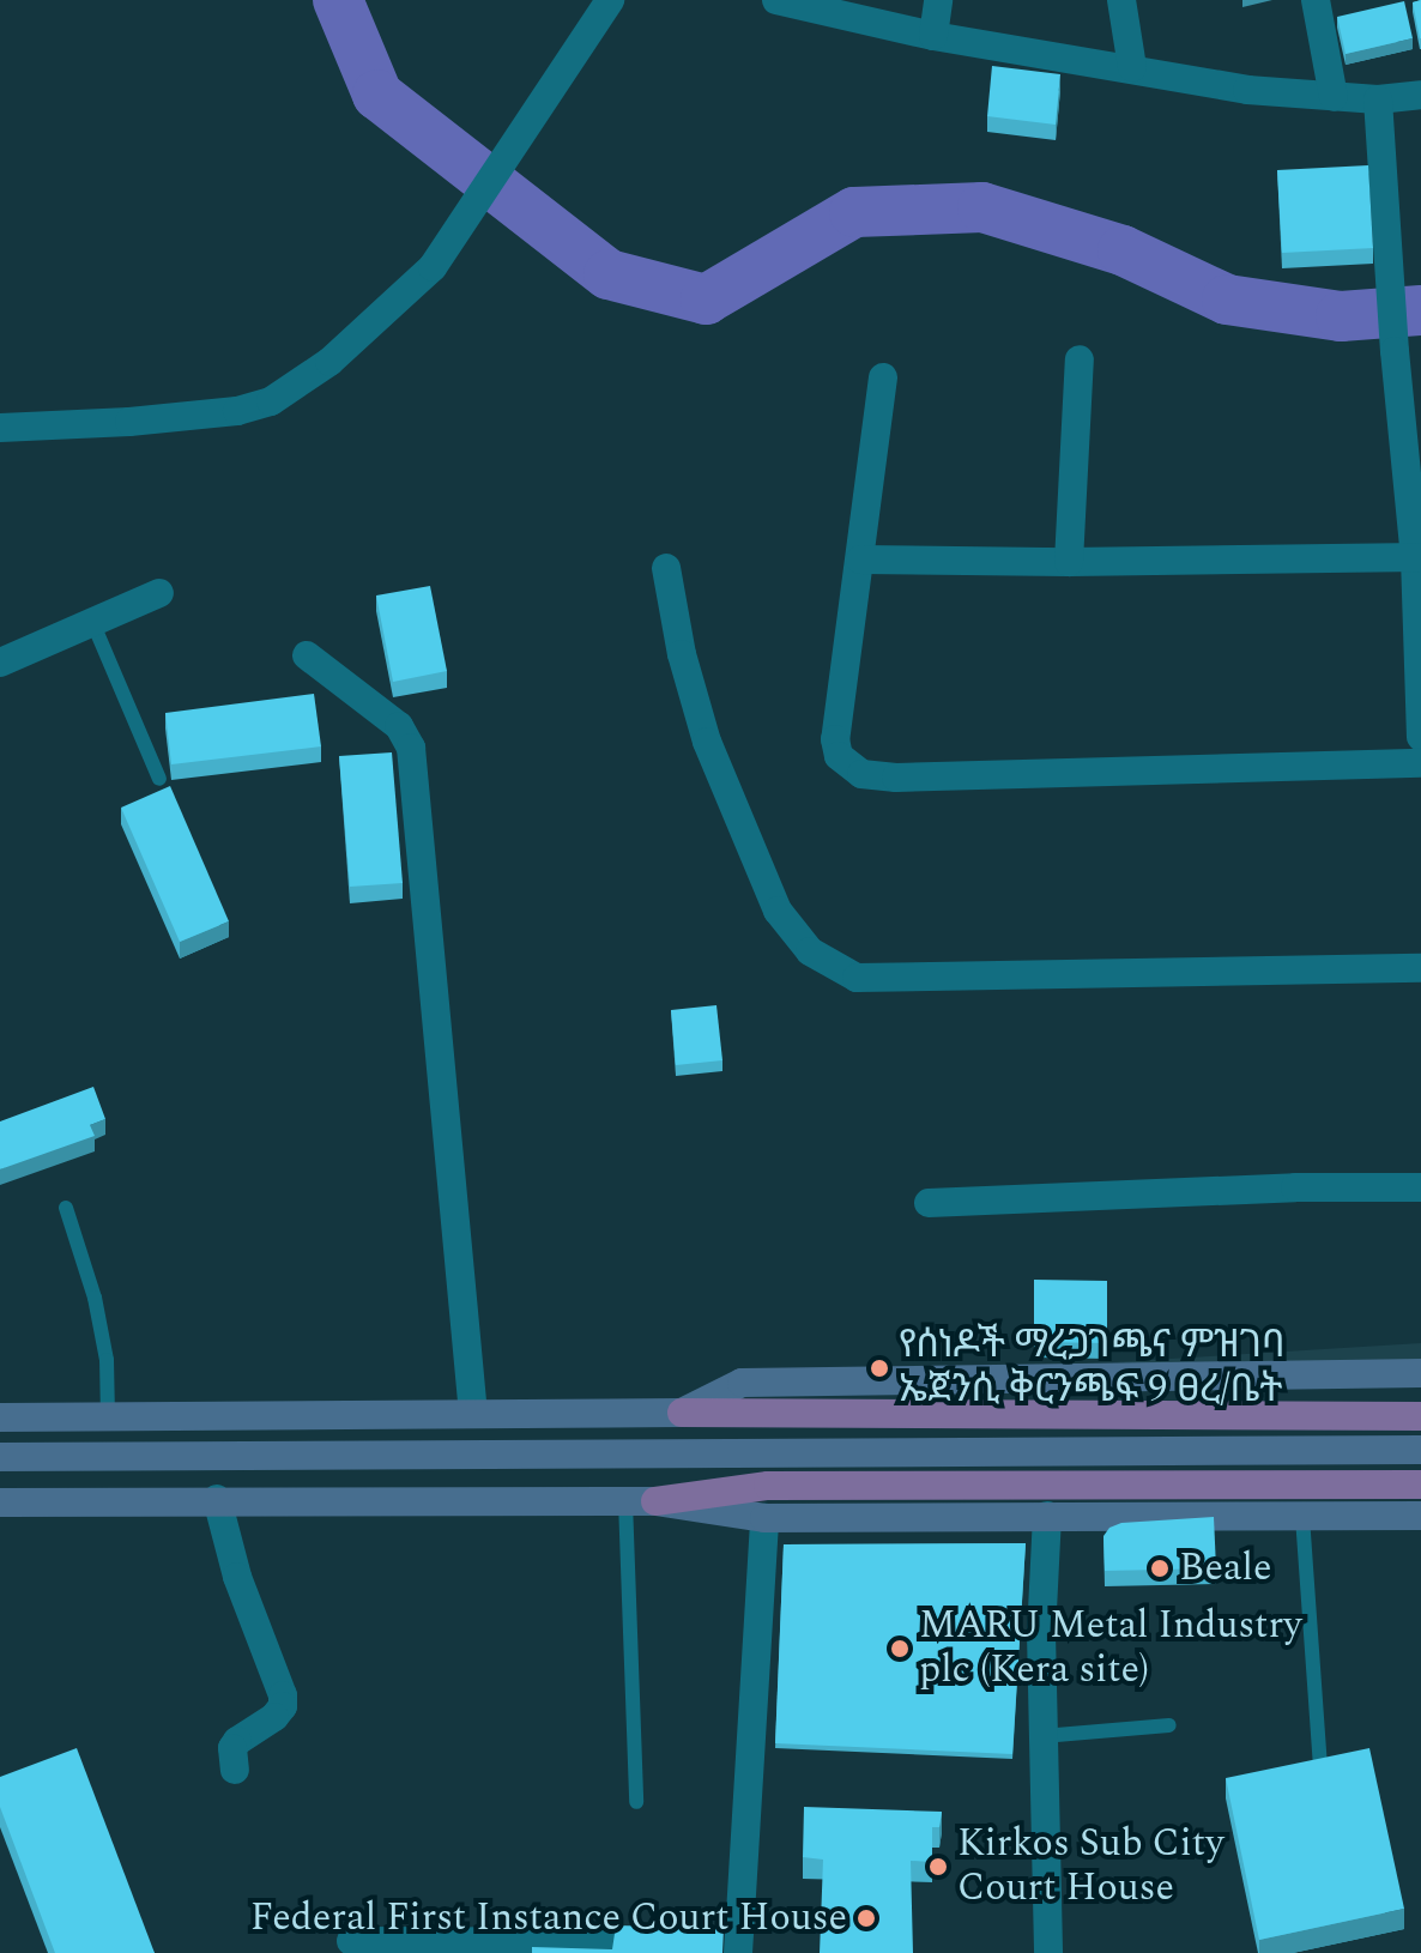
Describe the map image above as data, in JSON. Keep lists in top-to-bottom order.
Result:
{
  "places": [
    "የሰነዶች ማረጋገጫና ምዝገባ ኤጀንሲ ቅርንጫፍ 9 ፀረ/ቤት",
    "Beale",
    "MARU Metal Industry plc (Kera site)",
    "Kirkos Sub City Court House",
    "Federal First Instance Court House"
  ]
}
